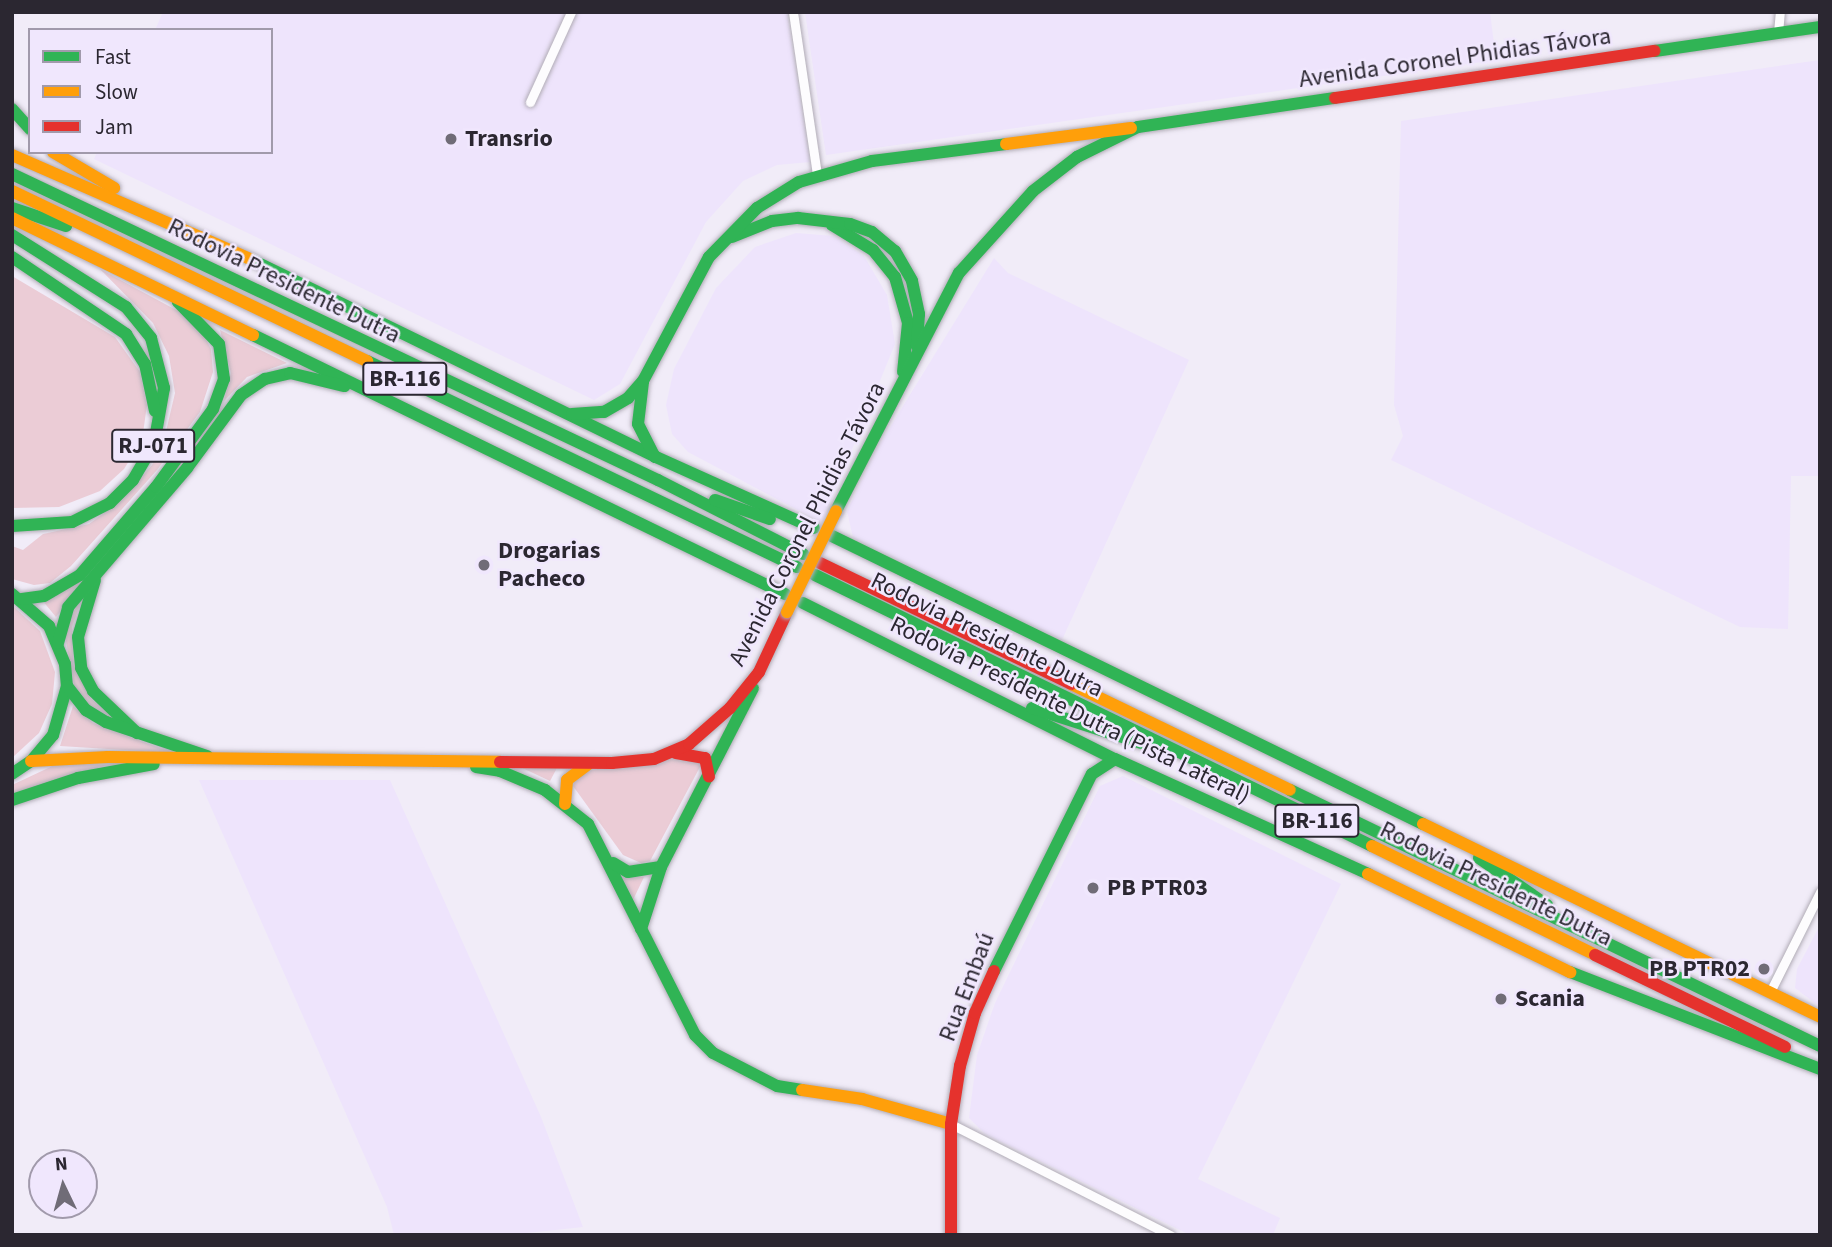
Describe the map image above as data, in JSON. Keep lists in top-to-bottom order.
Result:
{
  "streets": {
    "main road": [
      "Avenida Coronel Phidias Távora",
      "Rodovia Presidente Dutra",
      "BR-116",
      "RJ-071",
      "Rodovia Presidente Dutra (Pista Lateral)",
      "Rua Embaú"
    ]
  },
  "crossings": [
    ["Avenida Coronel Phidias Távora", "BR-116"],
    ["Rodovia Presidente Dutra", "BR-116"],
    ["Rodovia Presidente Dutra", "Rodovia Presidente Dutra (Pista Lateral)"],
    ["Rodovia Presidente Dutra (Pista Lateral)", "Rua Embaú"]
  ],
  "places": [
    "Transrio",
    "Drogarias Pacheco",
    "PB PTR03",
    "PB PTR02",
    "Scania"
  ],
  "legend": ["Fast", "Slow", "Jam"],
  "north": "top"
}
